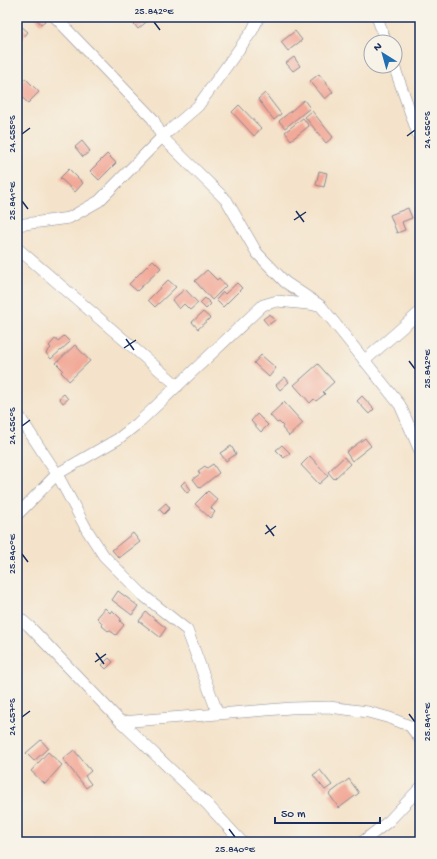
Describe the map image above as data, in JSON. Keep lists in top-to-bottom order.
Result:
{
  "scale_bar": "50 m",
  "north": "top left",
  "coordinates": [
    "25.842°E",
    "24.656°S",
    "24.655°S",
    "25.841°E",
    "25.840°E",
    "24.657°S"
  ]
}
